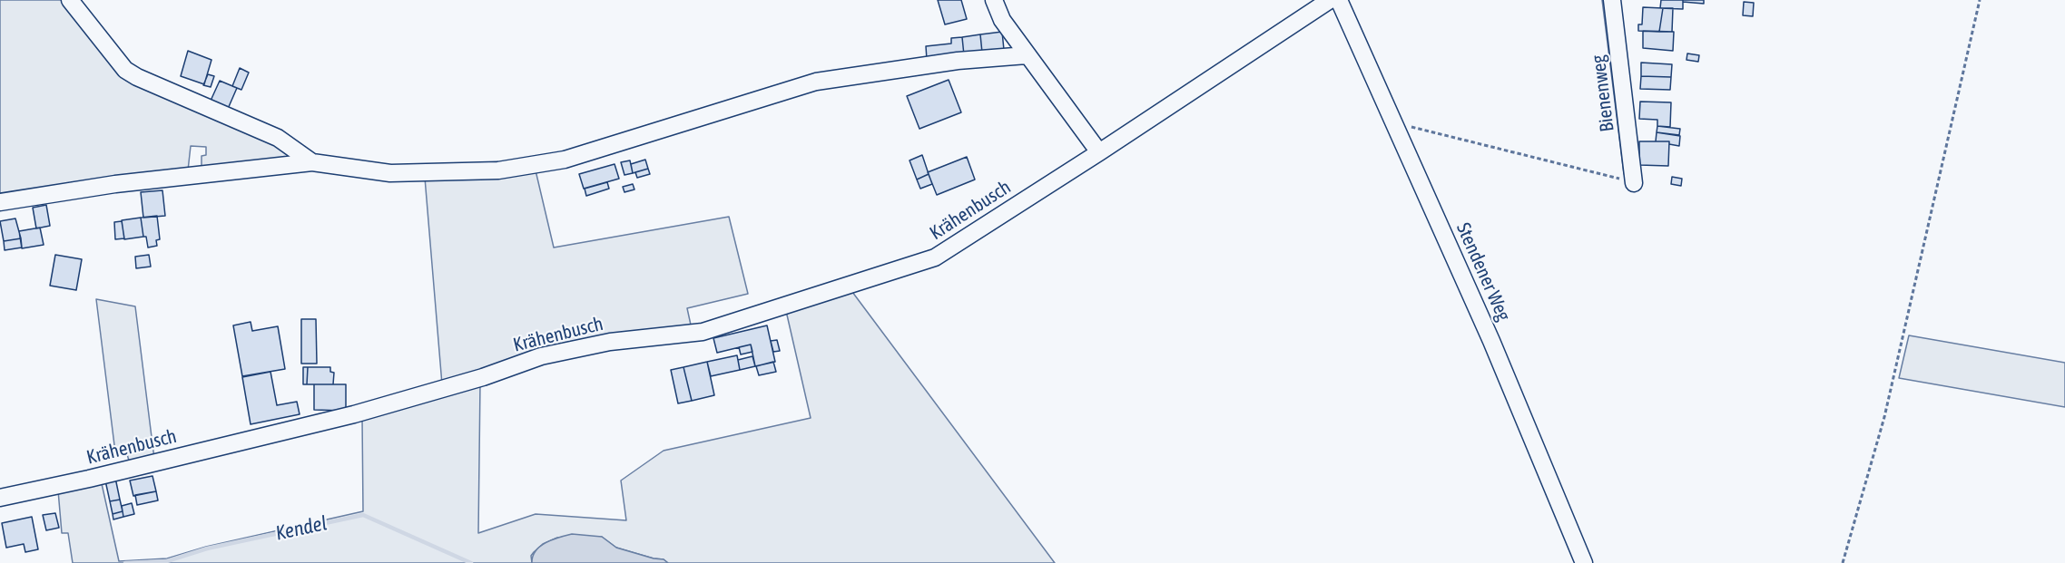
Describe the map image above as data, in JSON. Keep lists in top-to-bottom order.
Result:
{
  "streets": {
    "street": ["Bienenweg", "Krähenbusch", "Stendener Weg"]
  },
  "water": ["Kendel"]
}
